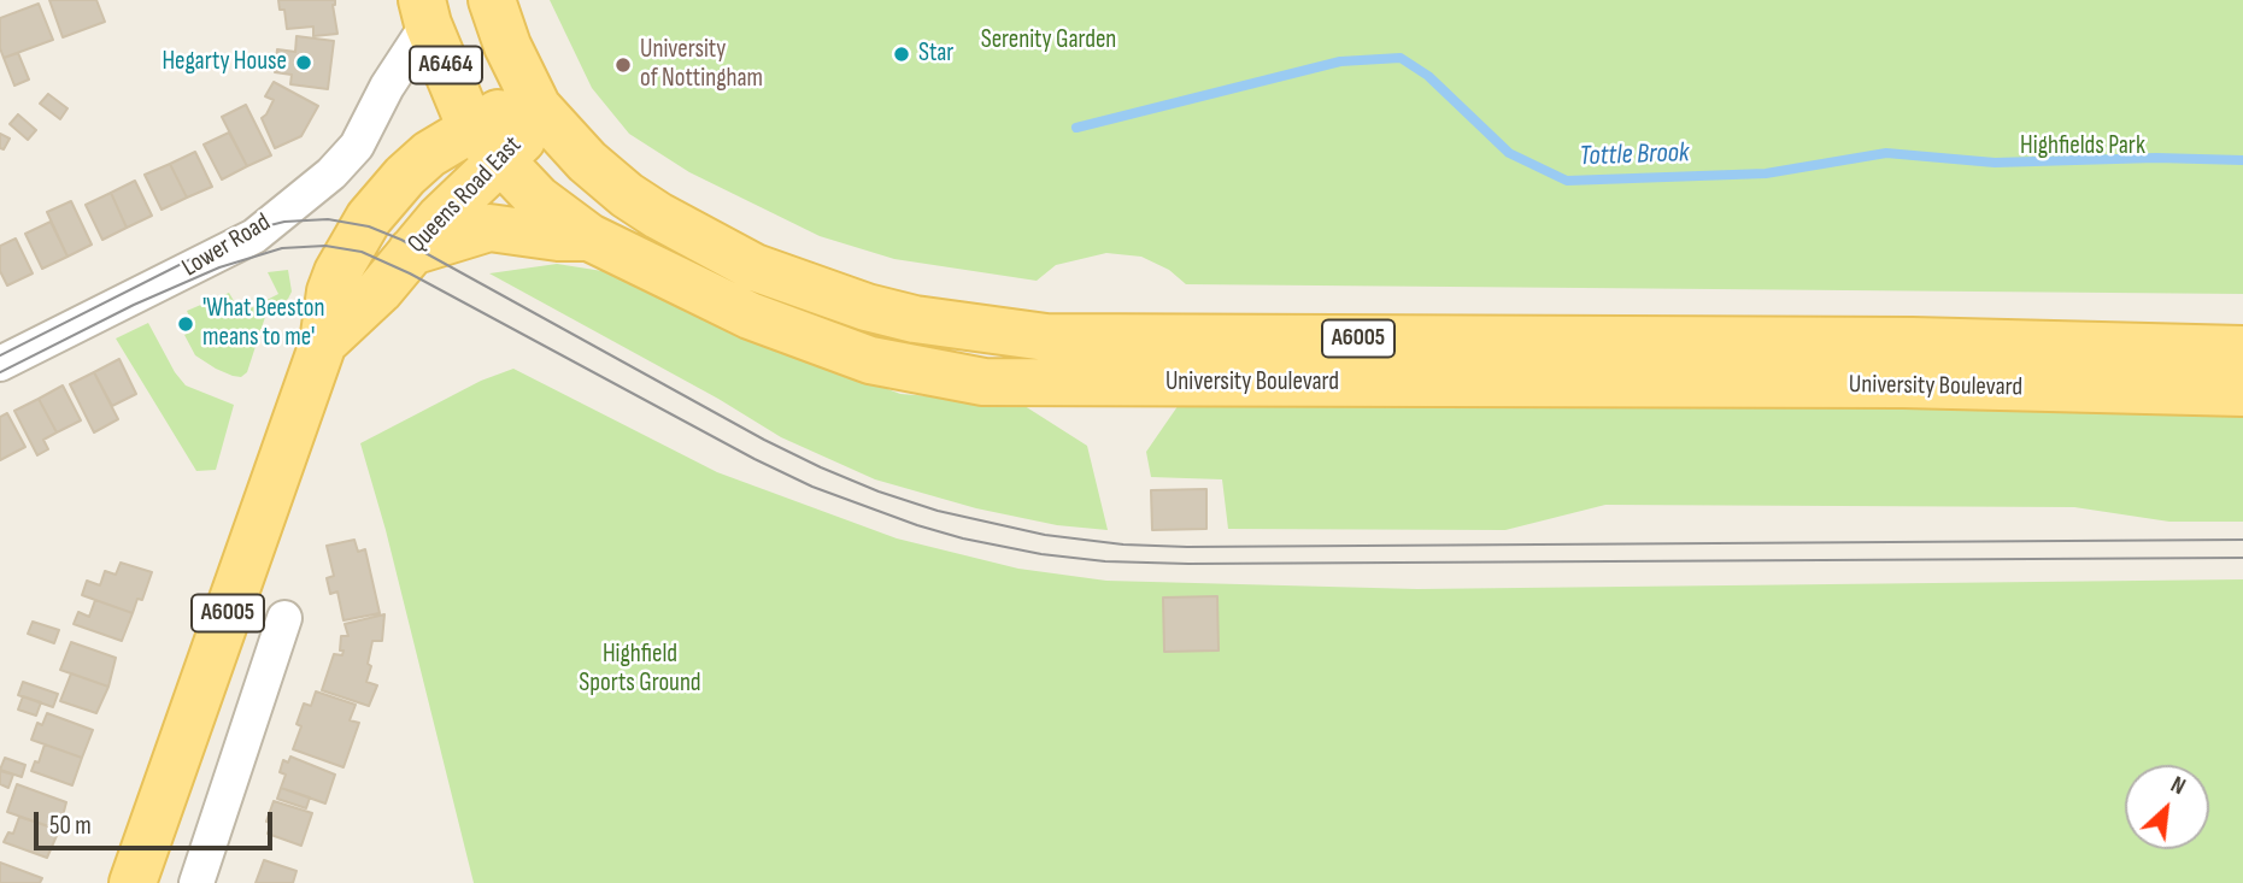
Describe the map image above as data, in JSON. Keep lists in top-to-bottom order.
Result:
{
  "streets": {
    "main road": [
      "A6464",
      "Queens Road East",
      "A6005",
      "University Boulevard"
    ],
    "street": ["Lower Road"]
  },
  "crossings": [
    ["Queens Road East", "A6005"],
    ["Queens Road East", "University Boulevard"],
    ["Lower Road", "University Boulevard"],
    ["A6005", "University Boulevard"]
  ],
  "water": ["Tottle Brook"],
  "parks": ["Serenity Garden", "Highfields Park", "Highfield Sports Ground"],
  "places": [
    "Star",
    "Hegarty House",
    "University of Nottingham",
    "'What Beeston means to me'"
  ],
  "scale_bar": "50 m",
  "north": "top right"
}
